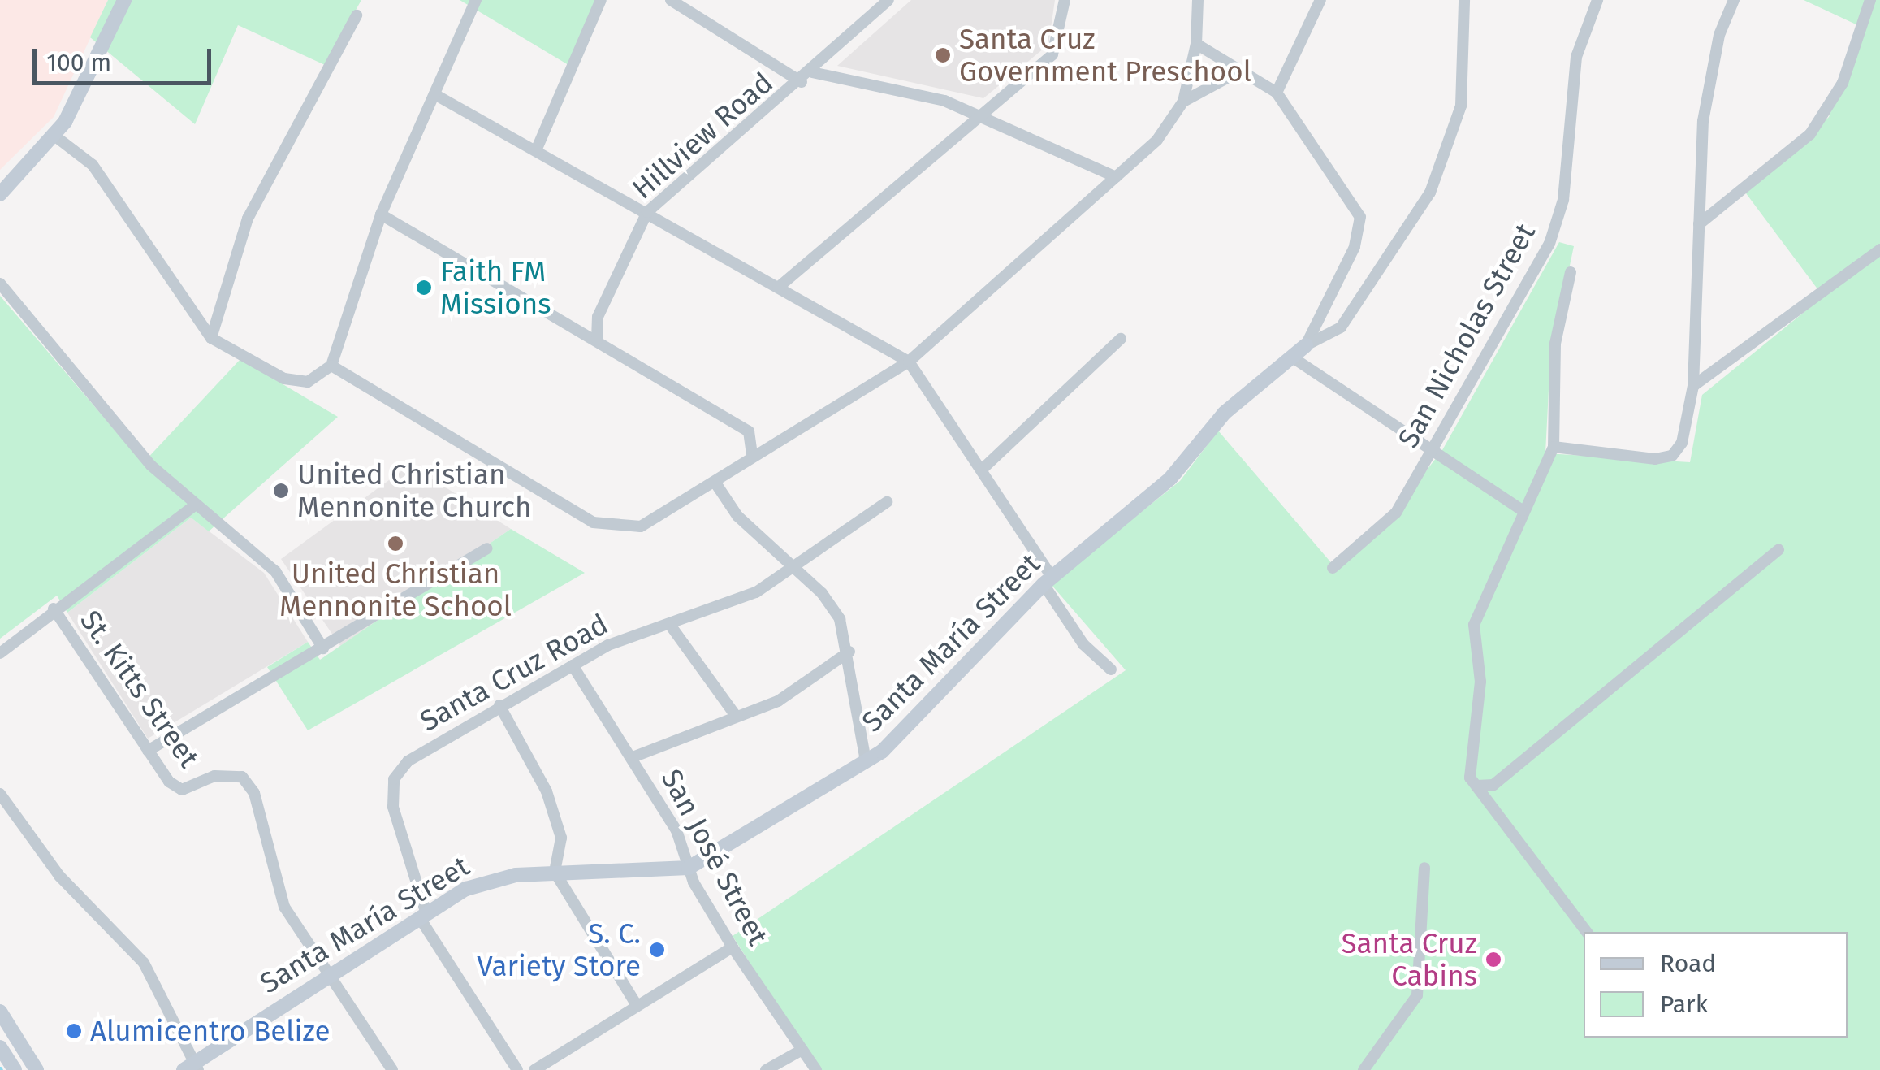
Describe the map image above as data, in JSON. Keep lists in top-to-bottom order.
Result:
{
  "streets": {
    "street": [
      "Hillview Road",
      "San Nicholas Street",
      "Santa María Street",
      "Santa Cruz Road",
      "St. Kitts Street",
      "San José Street"
    ]
  },
  "crossings": [
    ["Santa María Street", "Santa Cruz Road"],
    ["Santa María Street", "St. Kitts Street"],
    ["Santa María Street", "San José Street"],
    ["Santa Cruz Road", "San José Street"]
  ],
  "places": [
    "Santa Cruz Government Preschool",
    "Faith FM Missions",
    "United Christian Mennonite Church",
    "United Christian Mennonite School",
    "S. C. Variety Store",
    "Santa Cruz Cabins",
    "Alumicentro Belize"
  ],
  "legend": ["Road", "Park"],
  "scale_bar": "100 m"
}
